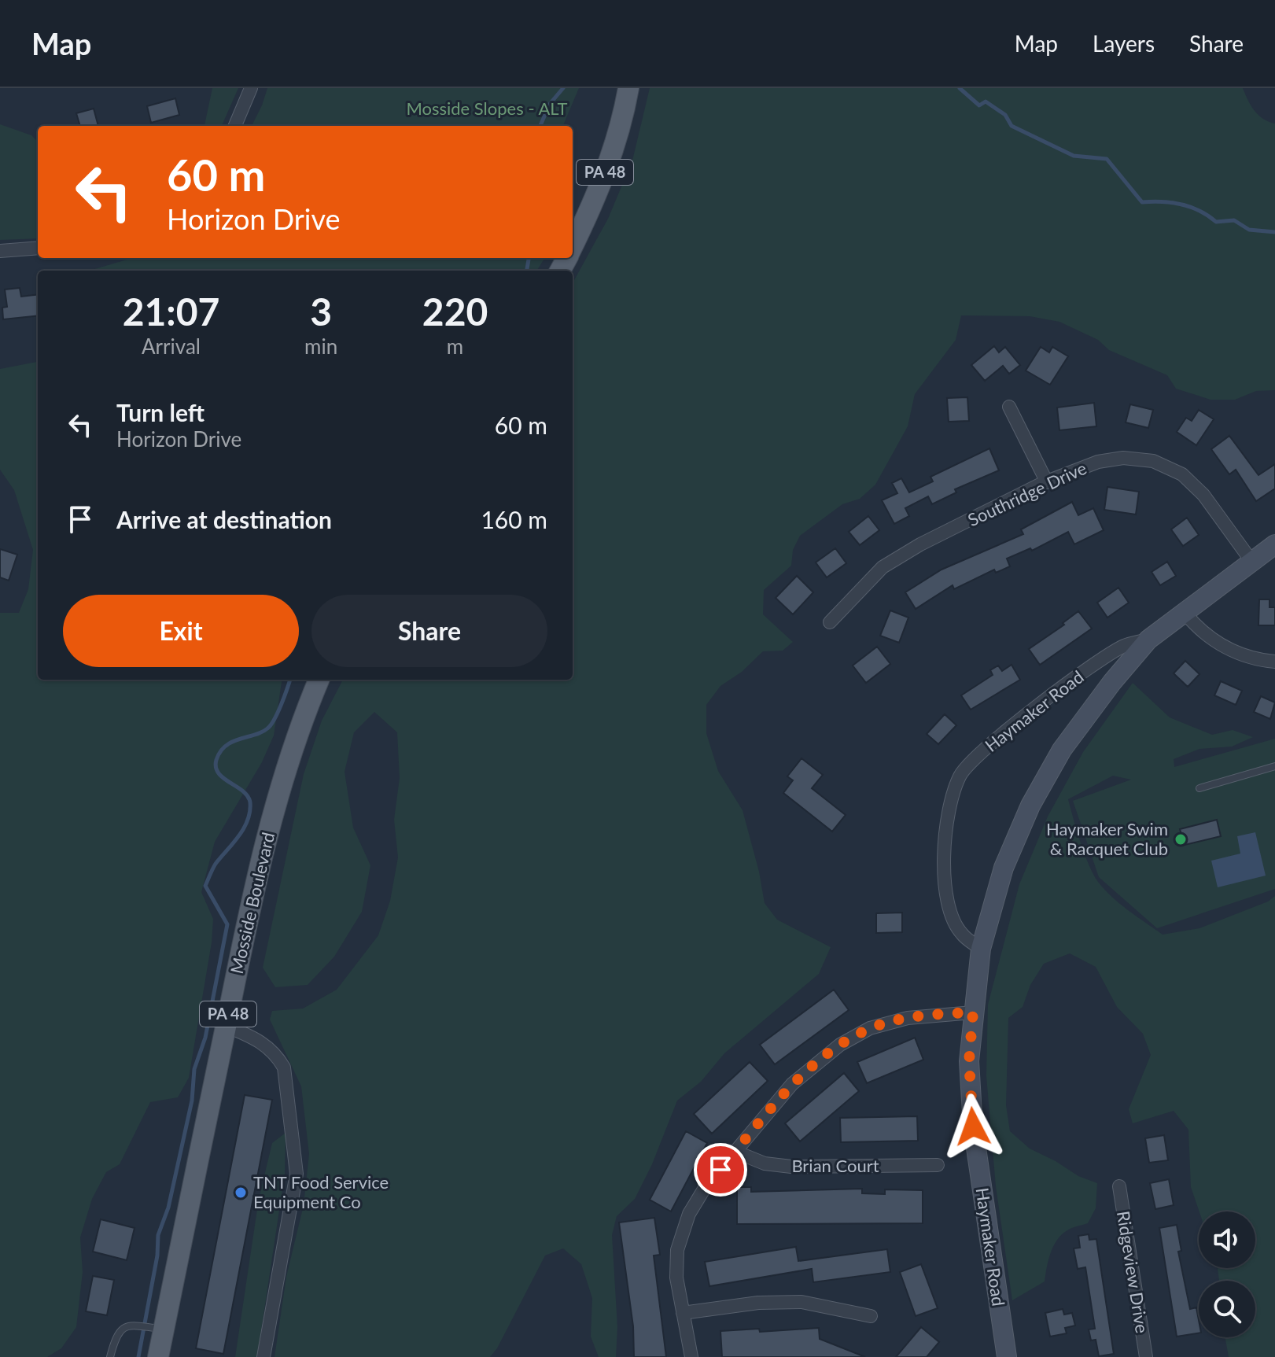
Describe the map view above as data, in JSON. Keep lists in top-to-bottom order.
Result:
{
  "streets": {
    "main road": ["PA 48", "Haymaker Road", "Mosside Boulevard"],
    "street": ["Southridge Drive", "Brian Court", "Ridgeview Drive"]
  },
  "crossings": [
    ["Southridge Drive", "Haymaker Road"]
  ],
  "parks": ["Mosside Slopes - ALT"],
  "places": ["Haymaker Swim & Racquet Club", "TNT Food Service Equipment Co"],
  "page": {
    "header": "Map",
    "nav": ["Map", "Layers", "Share"],
    "turn": ["60 m", "Horizon Drive"],
    "eta": [
      "21:07",
      "Arrival",
      "3",
      "min",
      "220",
      "m"
    ],
    "list": [
      {
        "name": "Turn left",
        "note": "Horizon Drive",
        "value": "60 m"
      },
      {
        "name": "Arrive at destination",
        "value": "160 m"
      }
    ],
    "buttons": ["Exit", "Share"]
  }
}
